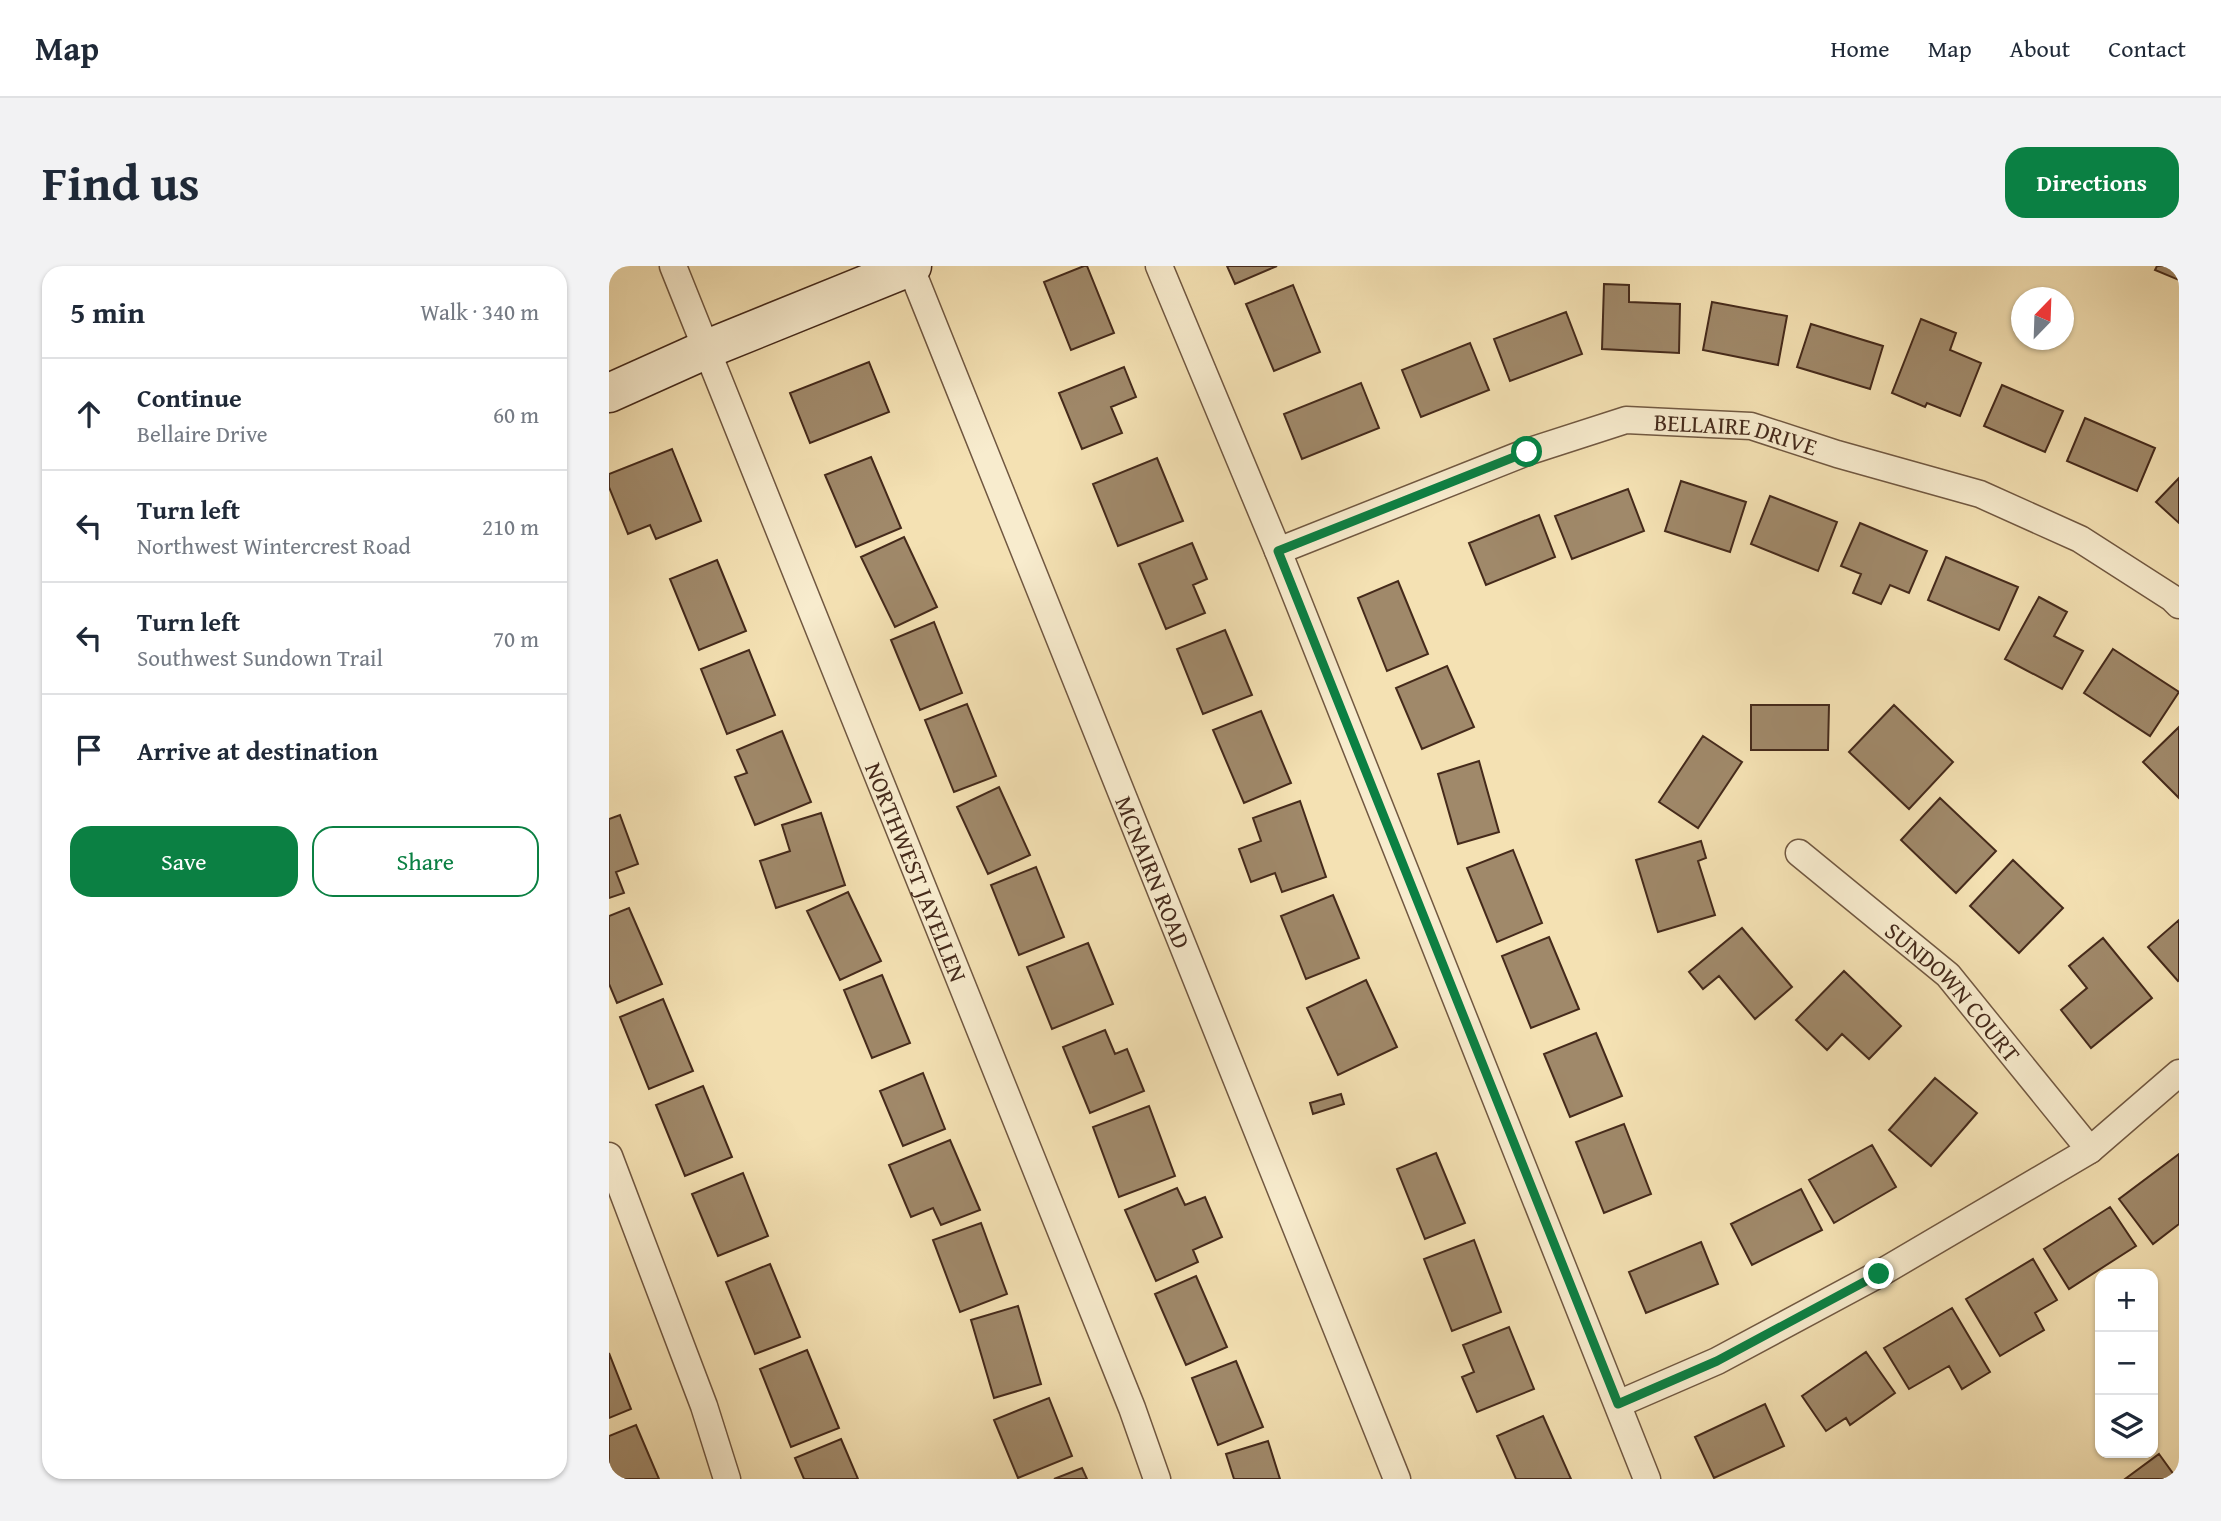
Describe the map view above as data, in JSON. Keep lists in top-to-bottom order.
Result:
{
  "streets": {
    "street": [
      "BELLAIRE DRIVE",
      "NORTHWEST JAYELLEN",
      "MCNAIRN ROAD",
      "SUNDOWN COURT"
    ]
  },
  "north": "top right",
  "page": {
    "header": "Map",
    "nav": [
      "Home",
      "Map",
      "About",
      "Contact"
    ],
    "title": "Find us",
    "buttons": [
      "Directions",
      ["Save", "Share"]
    ],
    "heading": ["5 min", "Walk · 340 m"],
    "list": [
      ["Continue", "Bellaire Drive", "60 m"],
      ["Turn left", "Northwest Wintercrest Road", "210 m"],
      ["Turn left", "Southwest Sundown Trail", "70 m"],
      "Arrive at destination"
    ],
    "map_buttons": ["+", "−"]
  }
}
